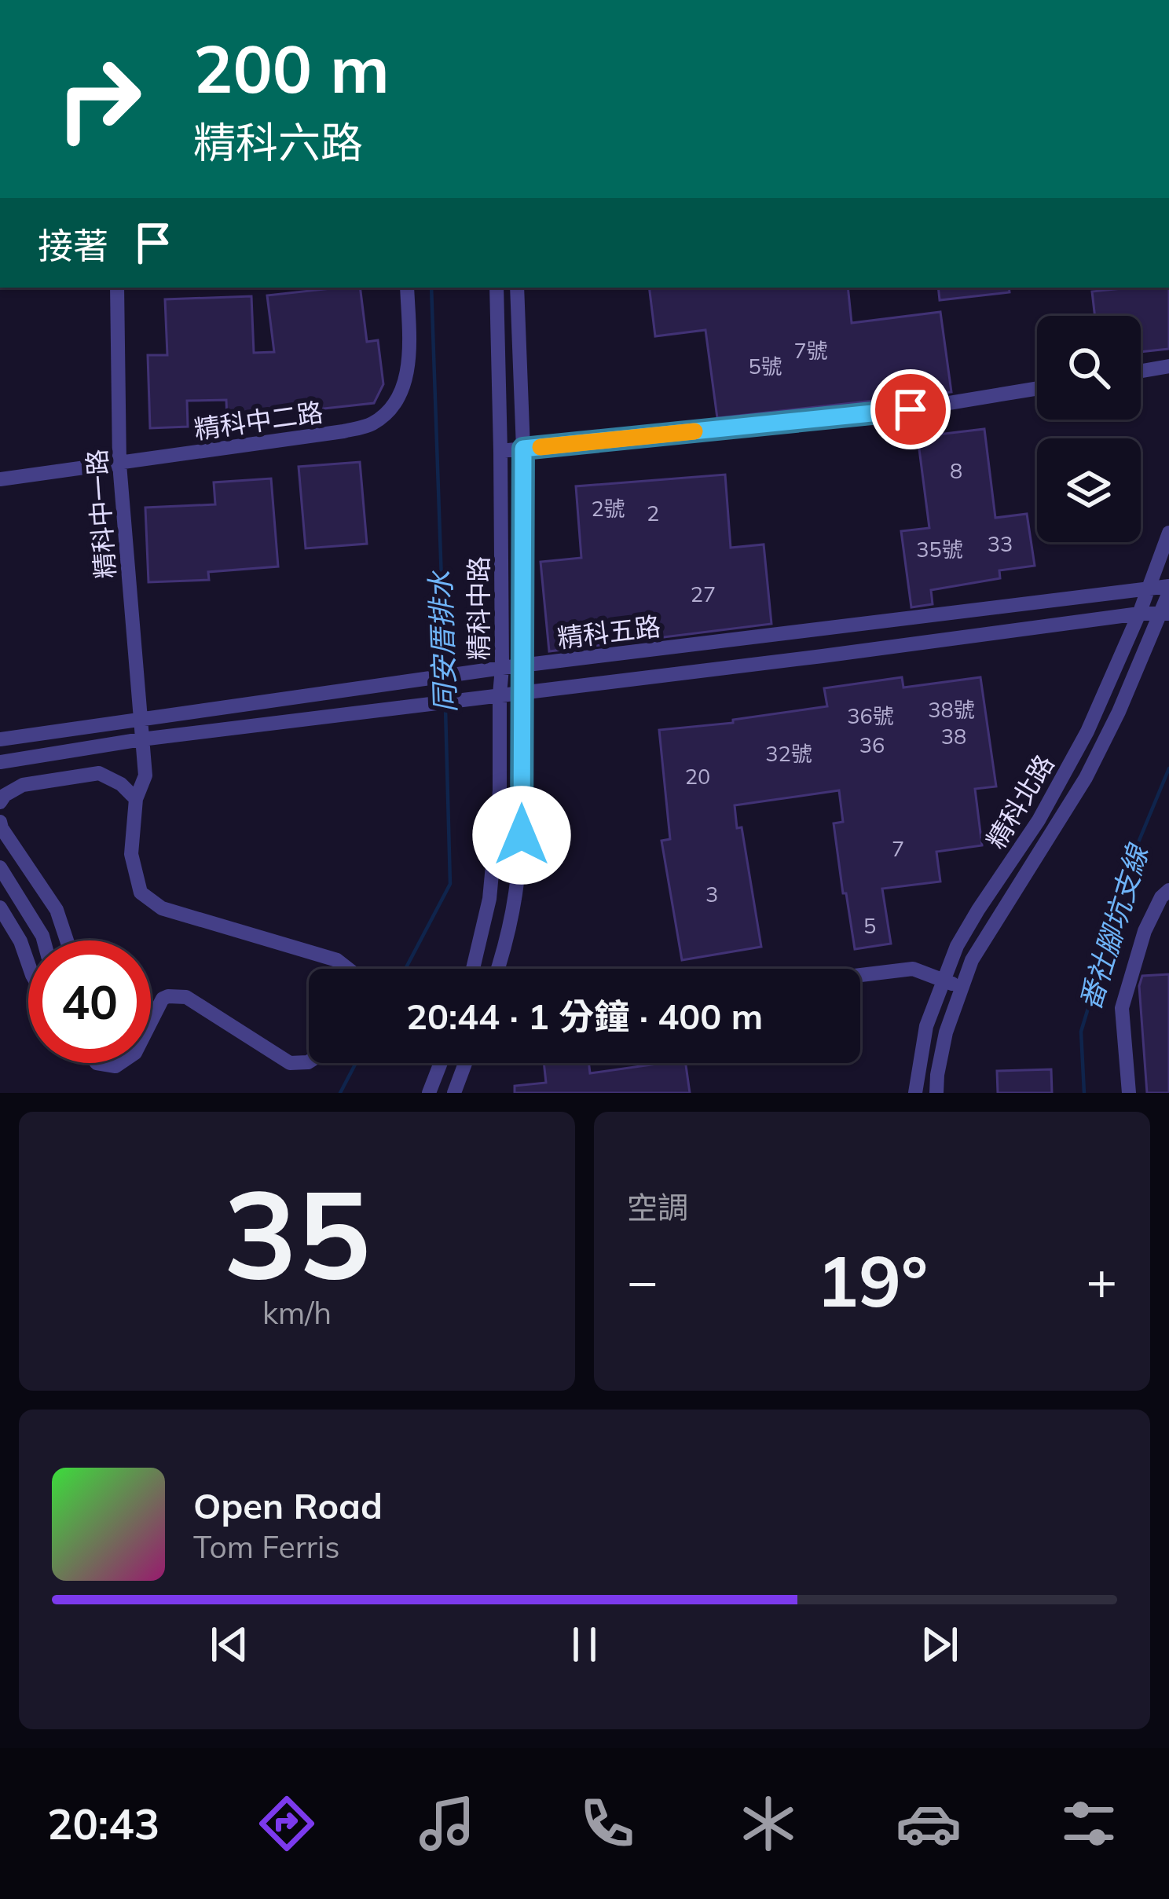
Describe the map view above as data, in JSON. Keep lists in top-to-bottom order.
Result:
{
  "streets": {
    "street": [
      "精科中二路",
      "精科中一路",
      "精科中路",
      "精科五路",
      "精科北路"
    ]
  },
  "crossings": [
    ["精科中二路", "精科中一路"],
    ["精科中一路", "精科五路"],
    ["精科中路", "精科五路"],
    ["精科五路", "精科北路"]
  ],
  "water": ["同安厝排水", "番社腳坑支線"],
  "house_numbers": [
    "7號",
    "5號",
    "8",
    "2號",
    "2",
    "33",
    "35號",
    "27",
    "38號",
    "36號",
    "38",
    "36",
    "32號",
    "20",
    "7",
    "3",
    "5"
  ],
  "page": {
    "turn": ["200 m", "精科六路"],
    "then": "接著",
    "limit": "40",
    "trip": "20:44 · 1 分鐘 · 400 m",
    "tile": [
      ["35", "km/h"],
      "空調"
    ],
    "heat": ["−", "19°", "+"],
    "song": ["Open Road", "Tom Ferris"],
    "tabs": "20:43"
  }
}
